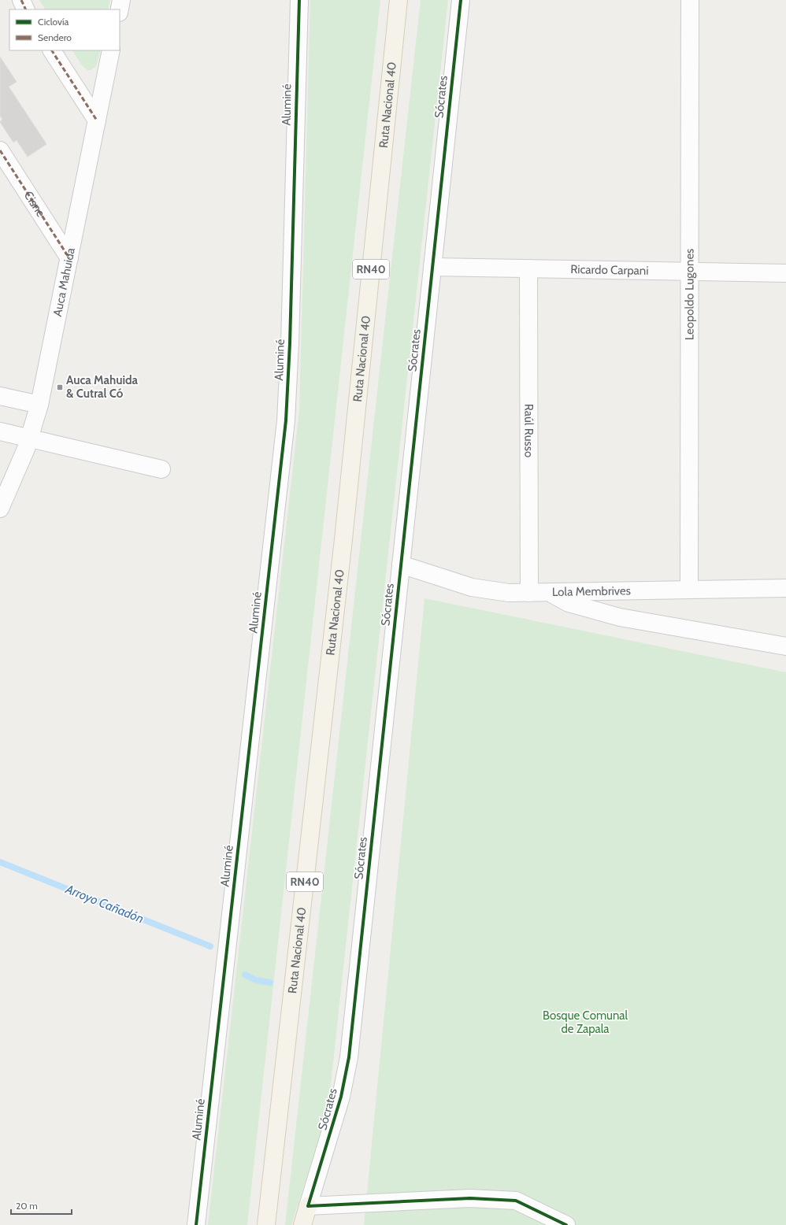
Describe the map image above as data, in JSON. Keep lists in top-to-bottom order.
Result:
{
  "streets": {
    "main road": ["Ruta Nacional 40", "RN40"],
    "street": [
      "Sócrates",
      "Aluminé",
      "Cisne",
      "Ricardo Carpani",
      "Auca Mahuida",
      "Leopoldo Lugones",
      "Raúl Russo",
      "Lola Membrives"
    ]
  },
  "crossings": [
    ["Sócrates", "Ricardo Carpani"],
    ["Sócrates", "Lola Membrives"],
    ["Cisne", "Auca Mahuida"],
    ["Ricardo Carpani", "Leopoldo Lugones"],
    ["Ricardo Carpani", "Raúl Russo"],
    ["Leopoldo Lugones", "Lola Membrives"],
    ["Raúl Russo", "Lola Membrives"]
  ],
  "water": ["Arroyo Cañadón"],
  "parks": ["Bosque Comunal de Zapala"],
  "places": {
    "transit": ["Auca Mahuida & Cutral Có"]
  },
  "legend": ["Ciclovía", "Sendero"],
  "scale_bar": "20 m"
}
